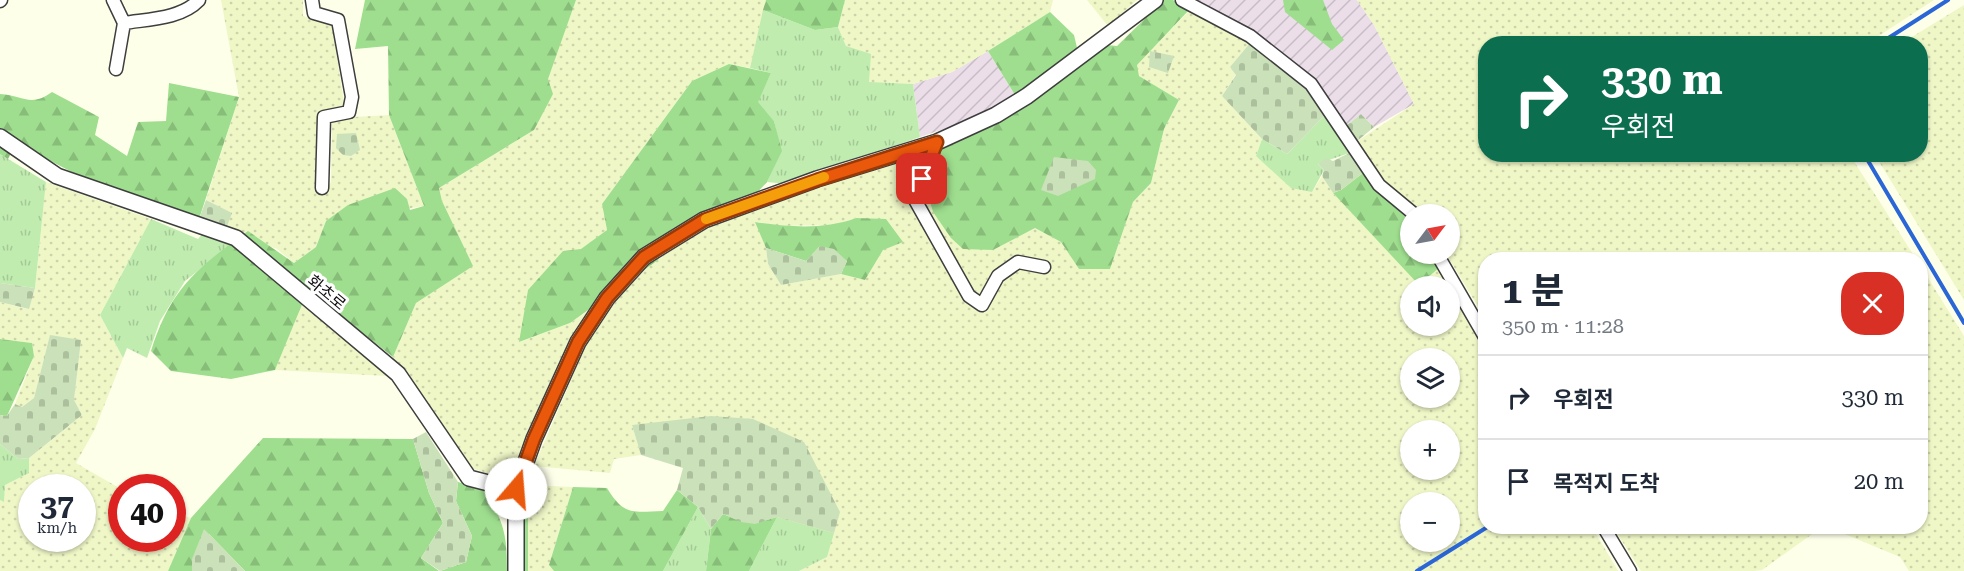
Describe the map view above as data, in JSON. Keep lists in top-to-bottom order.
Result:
{
  "streets": {
    "street": ["화초로"]
  },
  "north": "top right",
  "page": {
    "turn": ["330 m", "우회전"],
    "map_buttons": ["+", "−"],
    "heading": ["1 분", "350 m · 11:28"],
    "list": [
      {
        "name": "우회전",
        "value": "330 m"
      },
      {
        "name": "목적지 도착",
        "value": "20 m"
      }
    ],
    "speed": "37 km/h",
    "limit": "40"
  }
}
